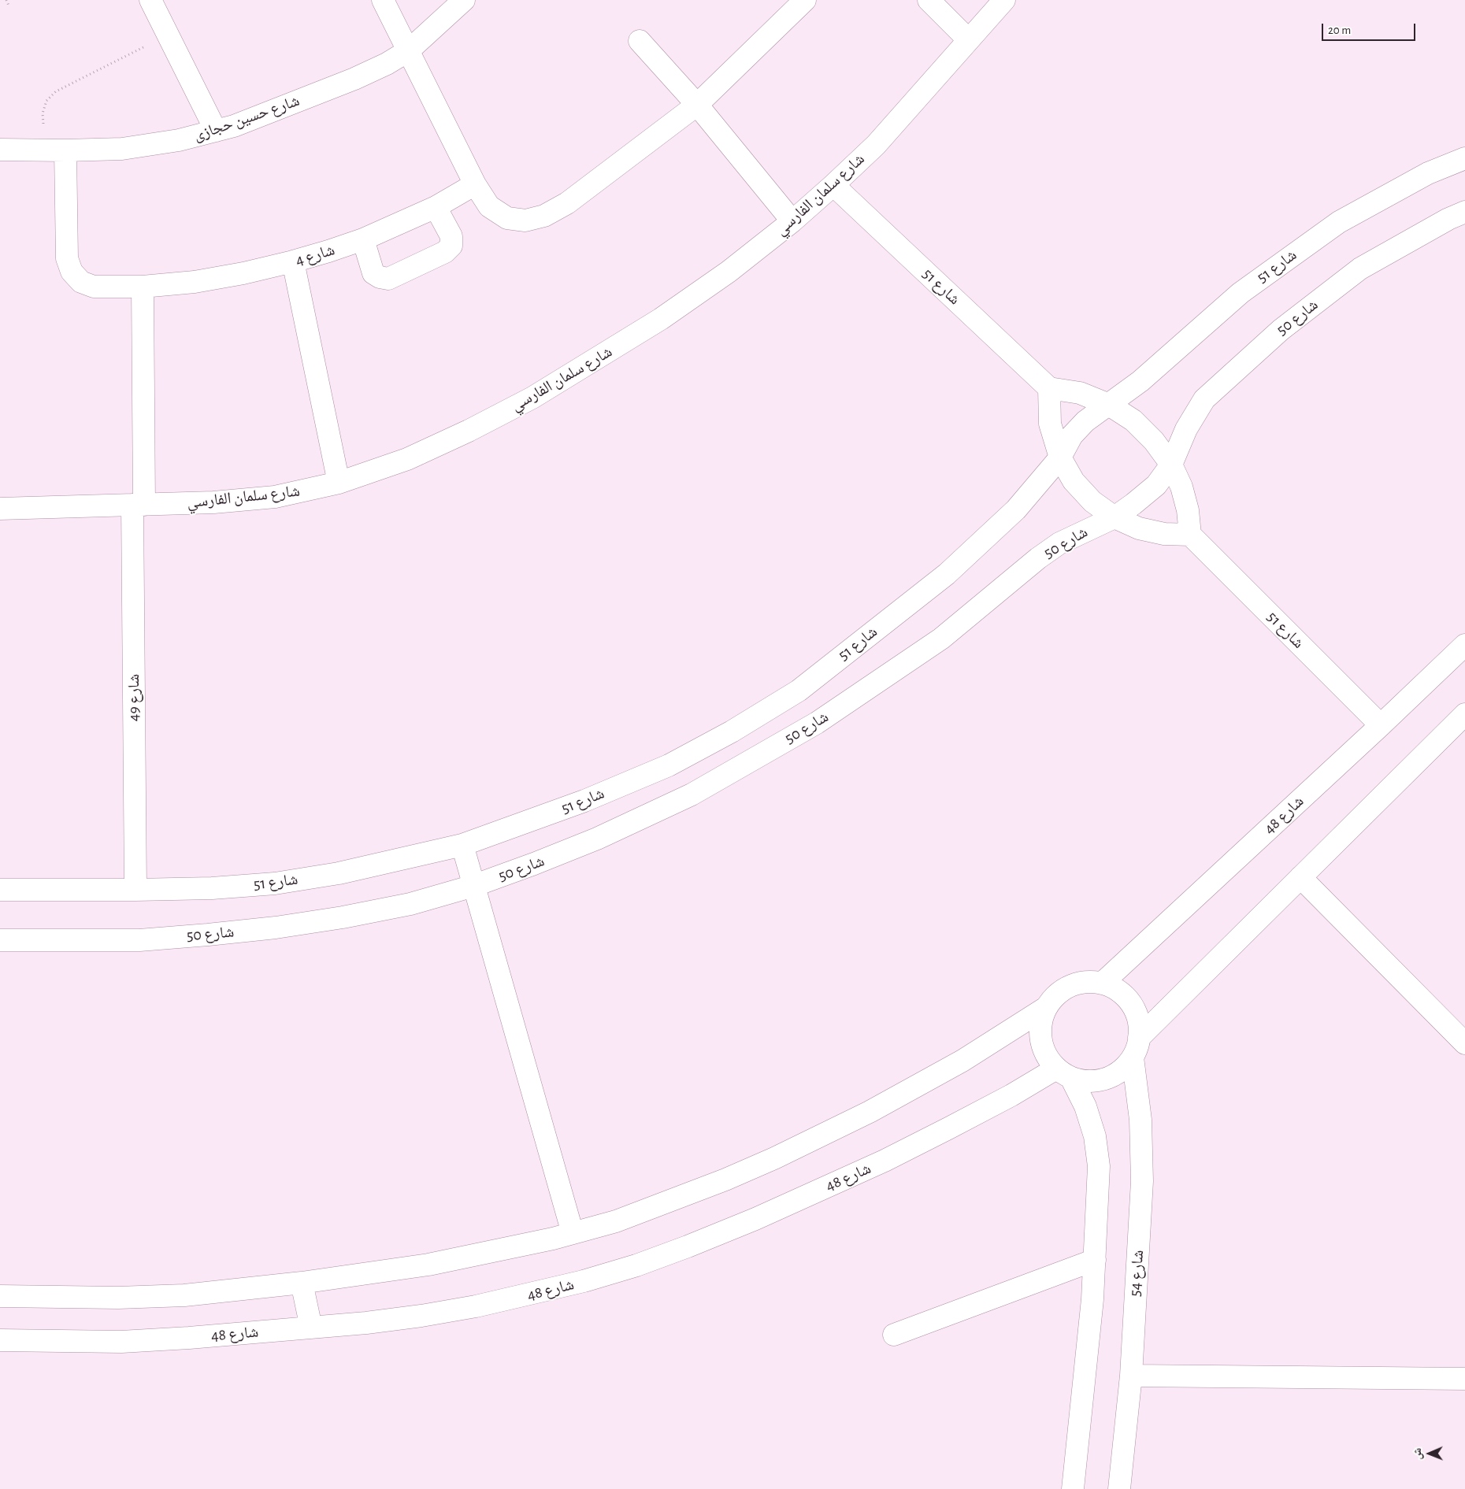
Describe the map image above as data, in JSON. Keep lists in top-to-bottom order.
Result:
{
  "streets": {
    "street": [
      "شارع حسين حجازى",
      "شارع سلمان الفارسي",
      "شارع 4",
      "شارع 51",
      "شارع 50",
      "شارع 49",
      "شارع 48",
      "شارع 54"
    ]
  },
  "crossings": [
    ["شارع حسين حجازى", "شارع 4"],
    ["شارع سلمان الفارسي", "شارع 51"],
    ["شارع سلمان الفارسي", "شارع 49"],
    ["شارع 51", "شارع 50"],
    ["شارع 51", "شارع 49"],
    ["شارع 51", "شارع 48"],
    ["شارع 48", "شارع 54"]
  ],
  "scale_bar": "20 m",
  "north": "left"
}
